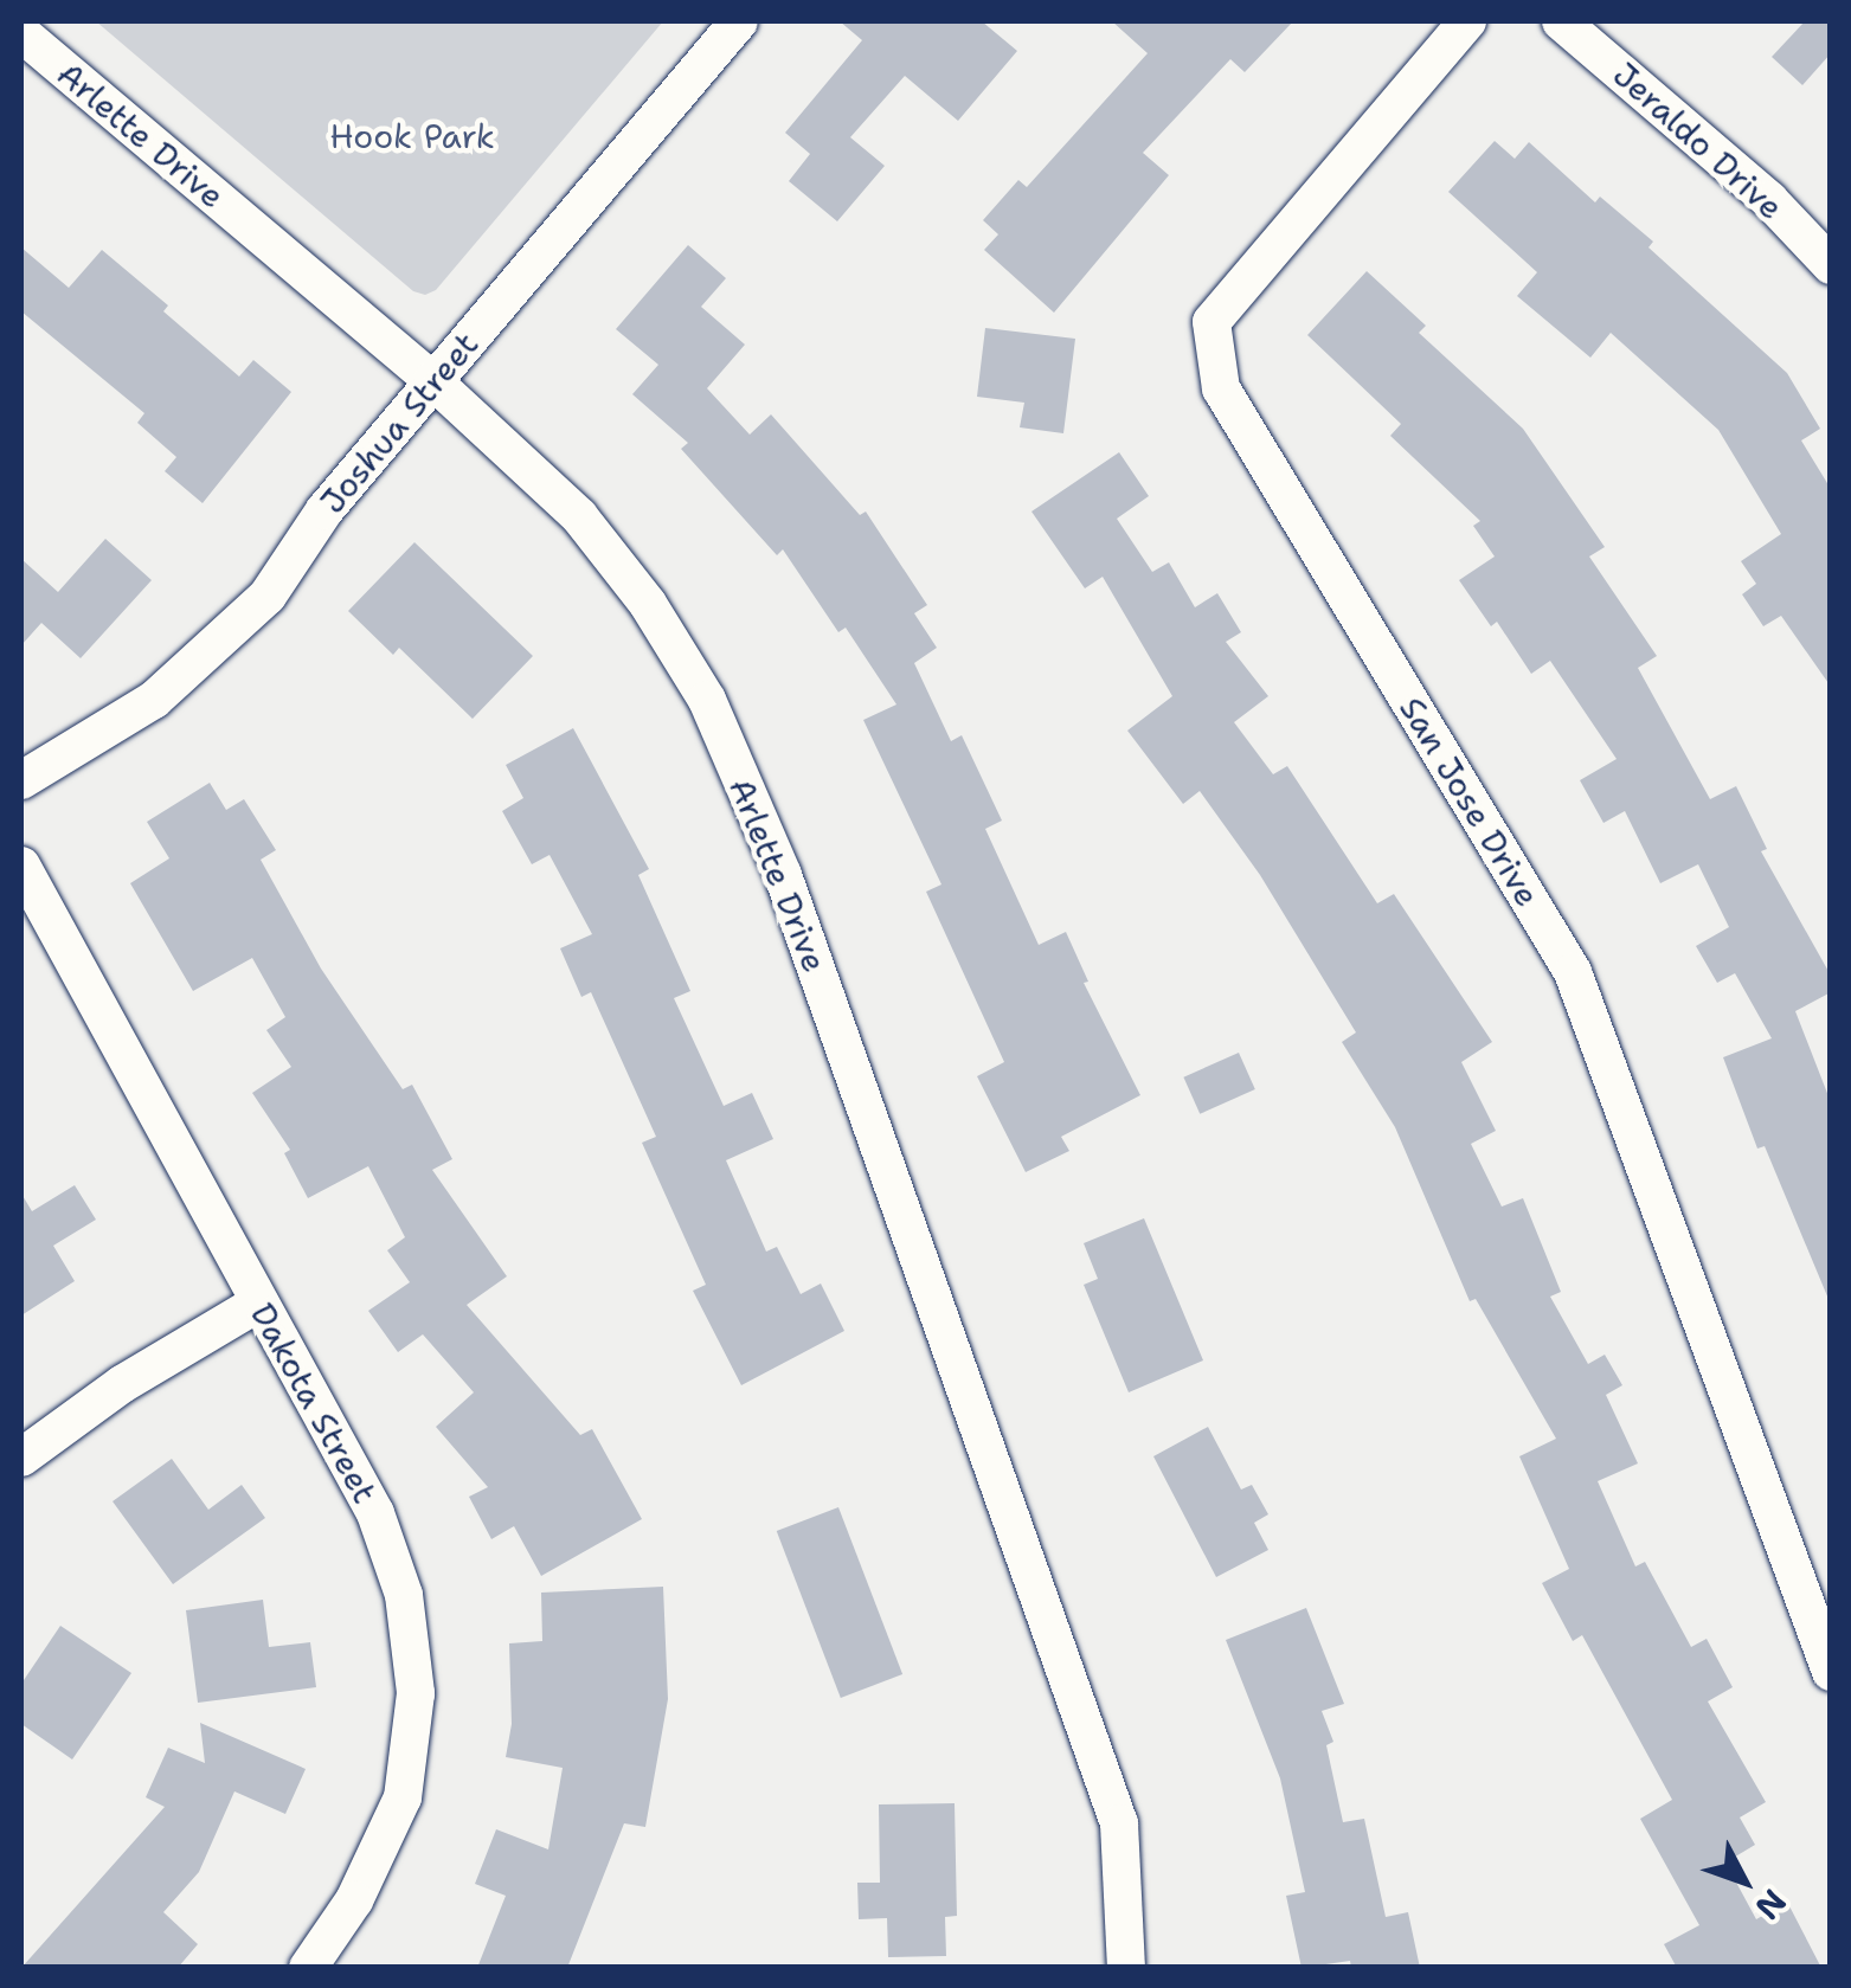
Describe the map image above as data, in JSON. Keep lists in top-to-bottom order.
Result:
{
  "streets": {
    "street": [
      "Arlette Drive",
      "Jeraldo Drive",
      "Joshua Street",
      "San Jose Drive",
      "Dakota Street"
    ]
  },
  "crossings": [
    ["Arlette Drive", "Joshua Street"]
  ],
  "parks": ["Hook Park"],
  "north": "bottom right"
}
